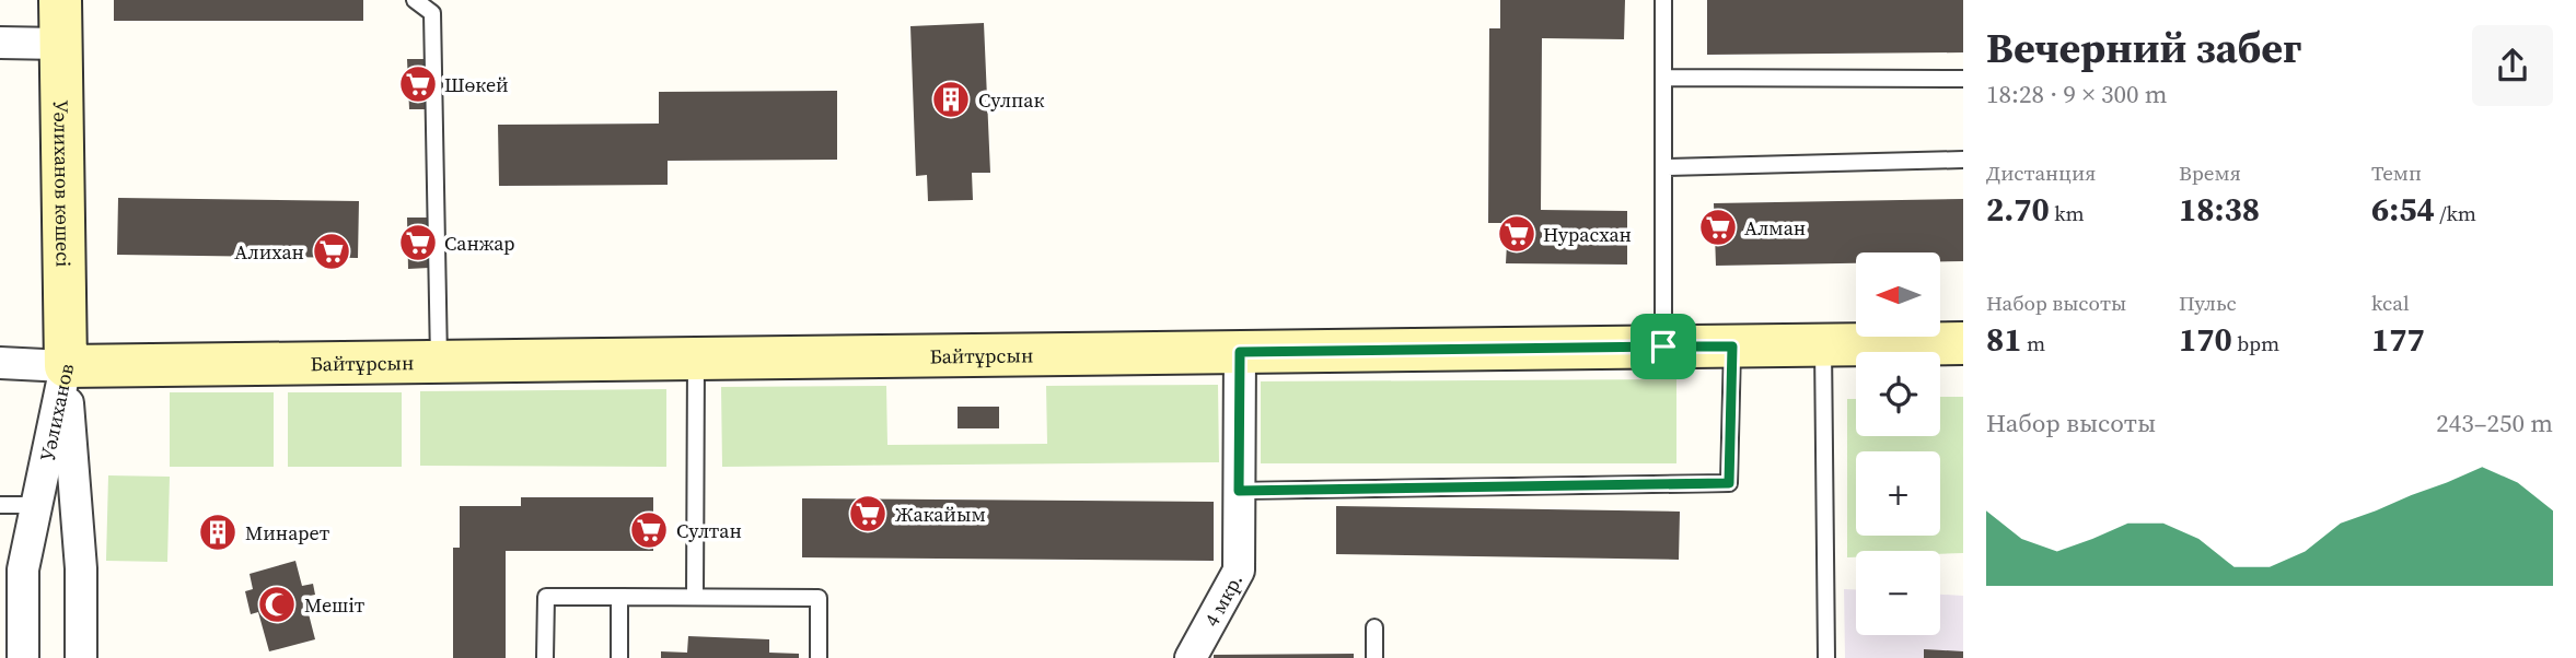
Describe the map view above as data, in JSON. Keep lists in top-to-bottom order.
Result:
{
  "streets": {
    "street": [
      "Уәлиханов көшесі",
      "Байтұрсын",
      "Уәлиханов",
      "4 мкр."
    ]
  },
  "crossings": [
    ["Уәлиханов көшесі", "Байтұрсын"],
    ["Уәлиханов көшесі", "Уәлиханов"],
    ["Байтұрсын", "Уәлиханов"],
    ["Байтұрсын", "4 мкр."]
  ],
  "places": {
    "supermarket": [
      "Шөкей",
      "Алман",
      "Нурасхан",
      "Санжар",
      "Алихан",
      "Жакайым",
      "Султан"
    ],
    "building": ["Сулпак", "Минарет"],
    "mosque": ["Мешіт"]
  },
  "north": "left",
  "page": {
    "heading": ["Вечерний забег", "18:28 · 9 × 300 m"],
    "stats": [
      ["Дистанция", "2.70 km"],
      ["Время", "18:38"],
      ["Темп", "6:54 /km"],
      ["Набор высоты", "81 m"],
      ["Пульс", "170 bpm"],
      ["kcal", "177"]
    ],
    "map_buttons": ["+", "−"],
    "chart": ["Набор высоты", "243–250 m"]
  }
}
